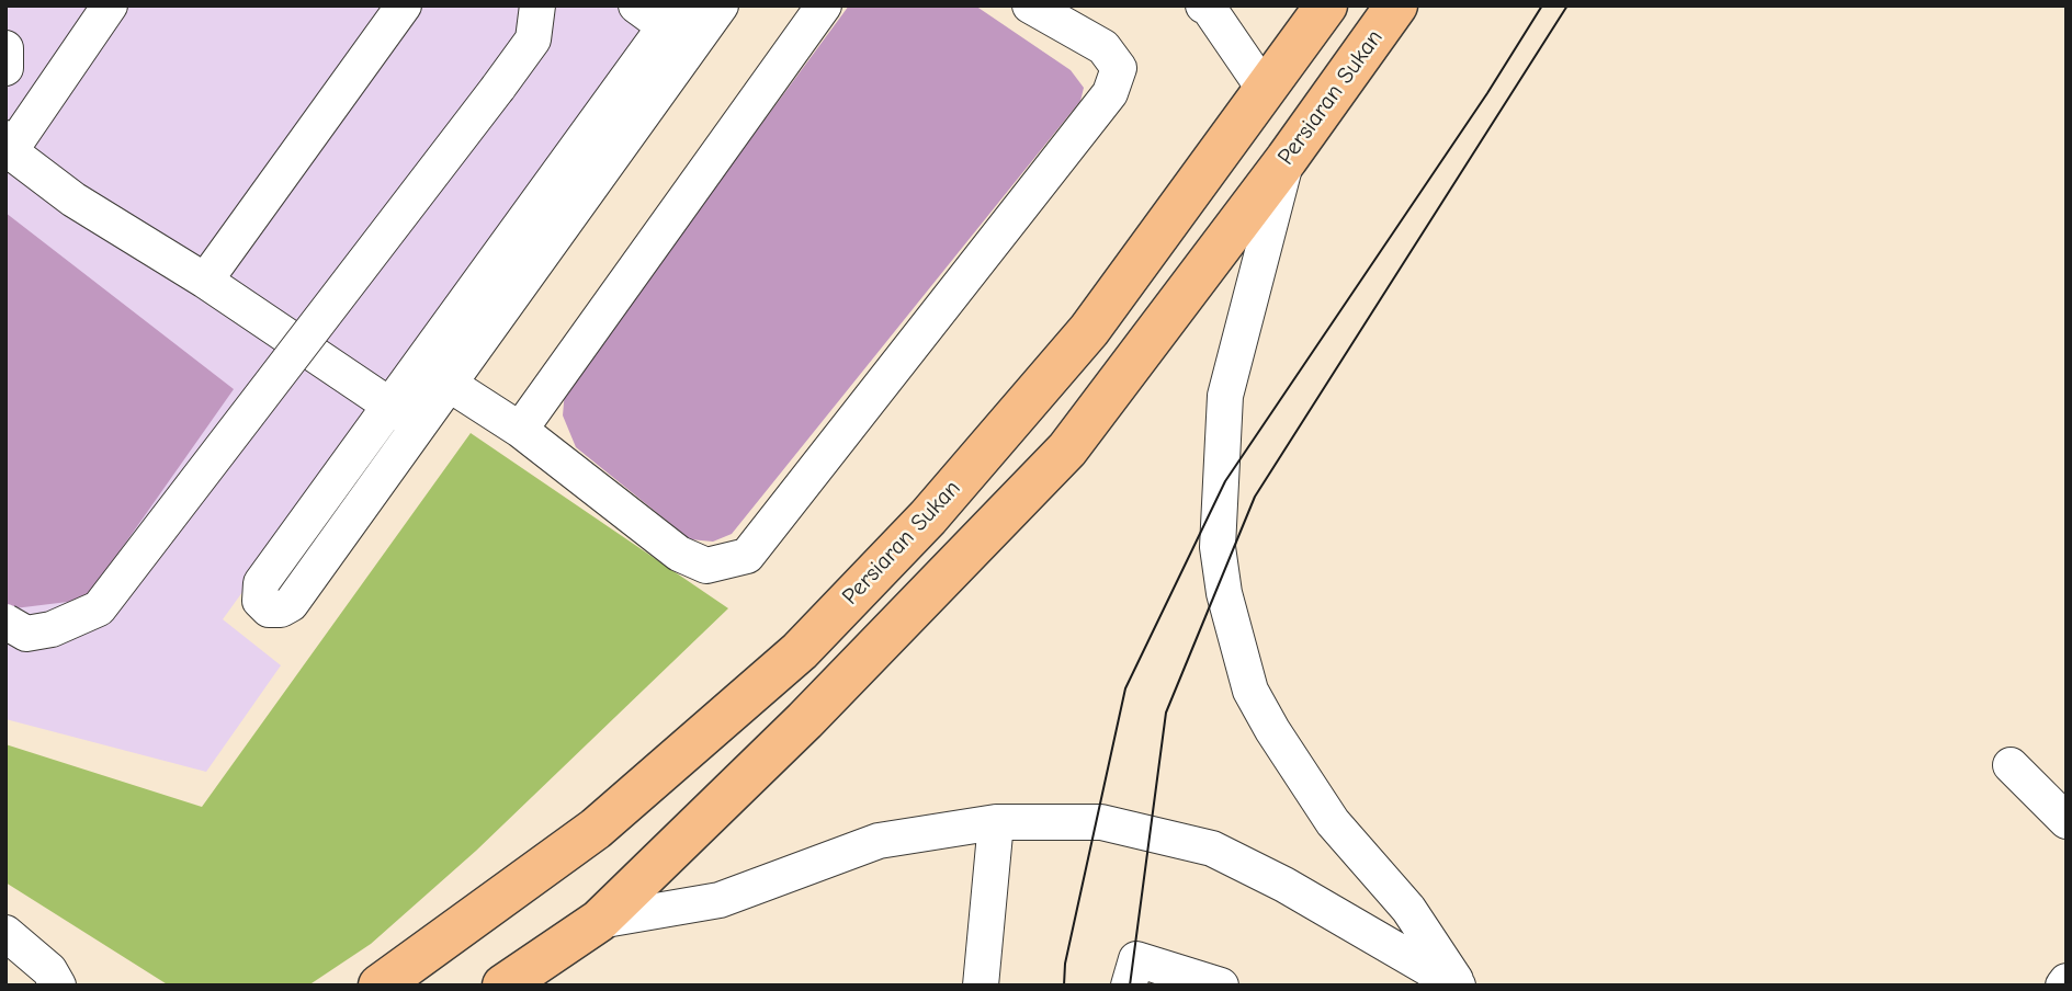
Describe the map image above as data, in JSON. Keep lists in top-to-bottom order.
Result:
{
  "streets": {
    "main road": ["Persiaran Sukan"]
  }
}
